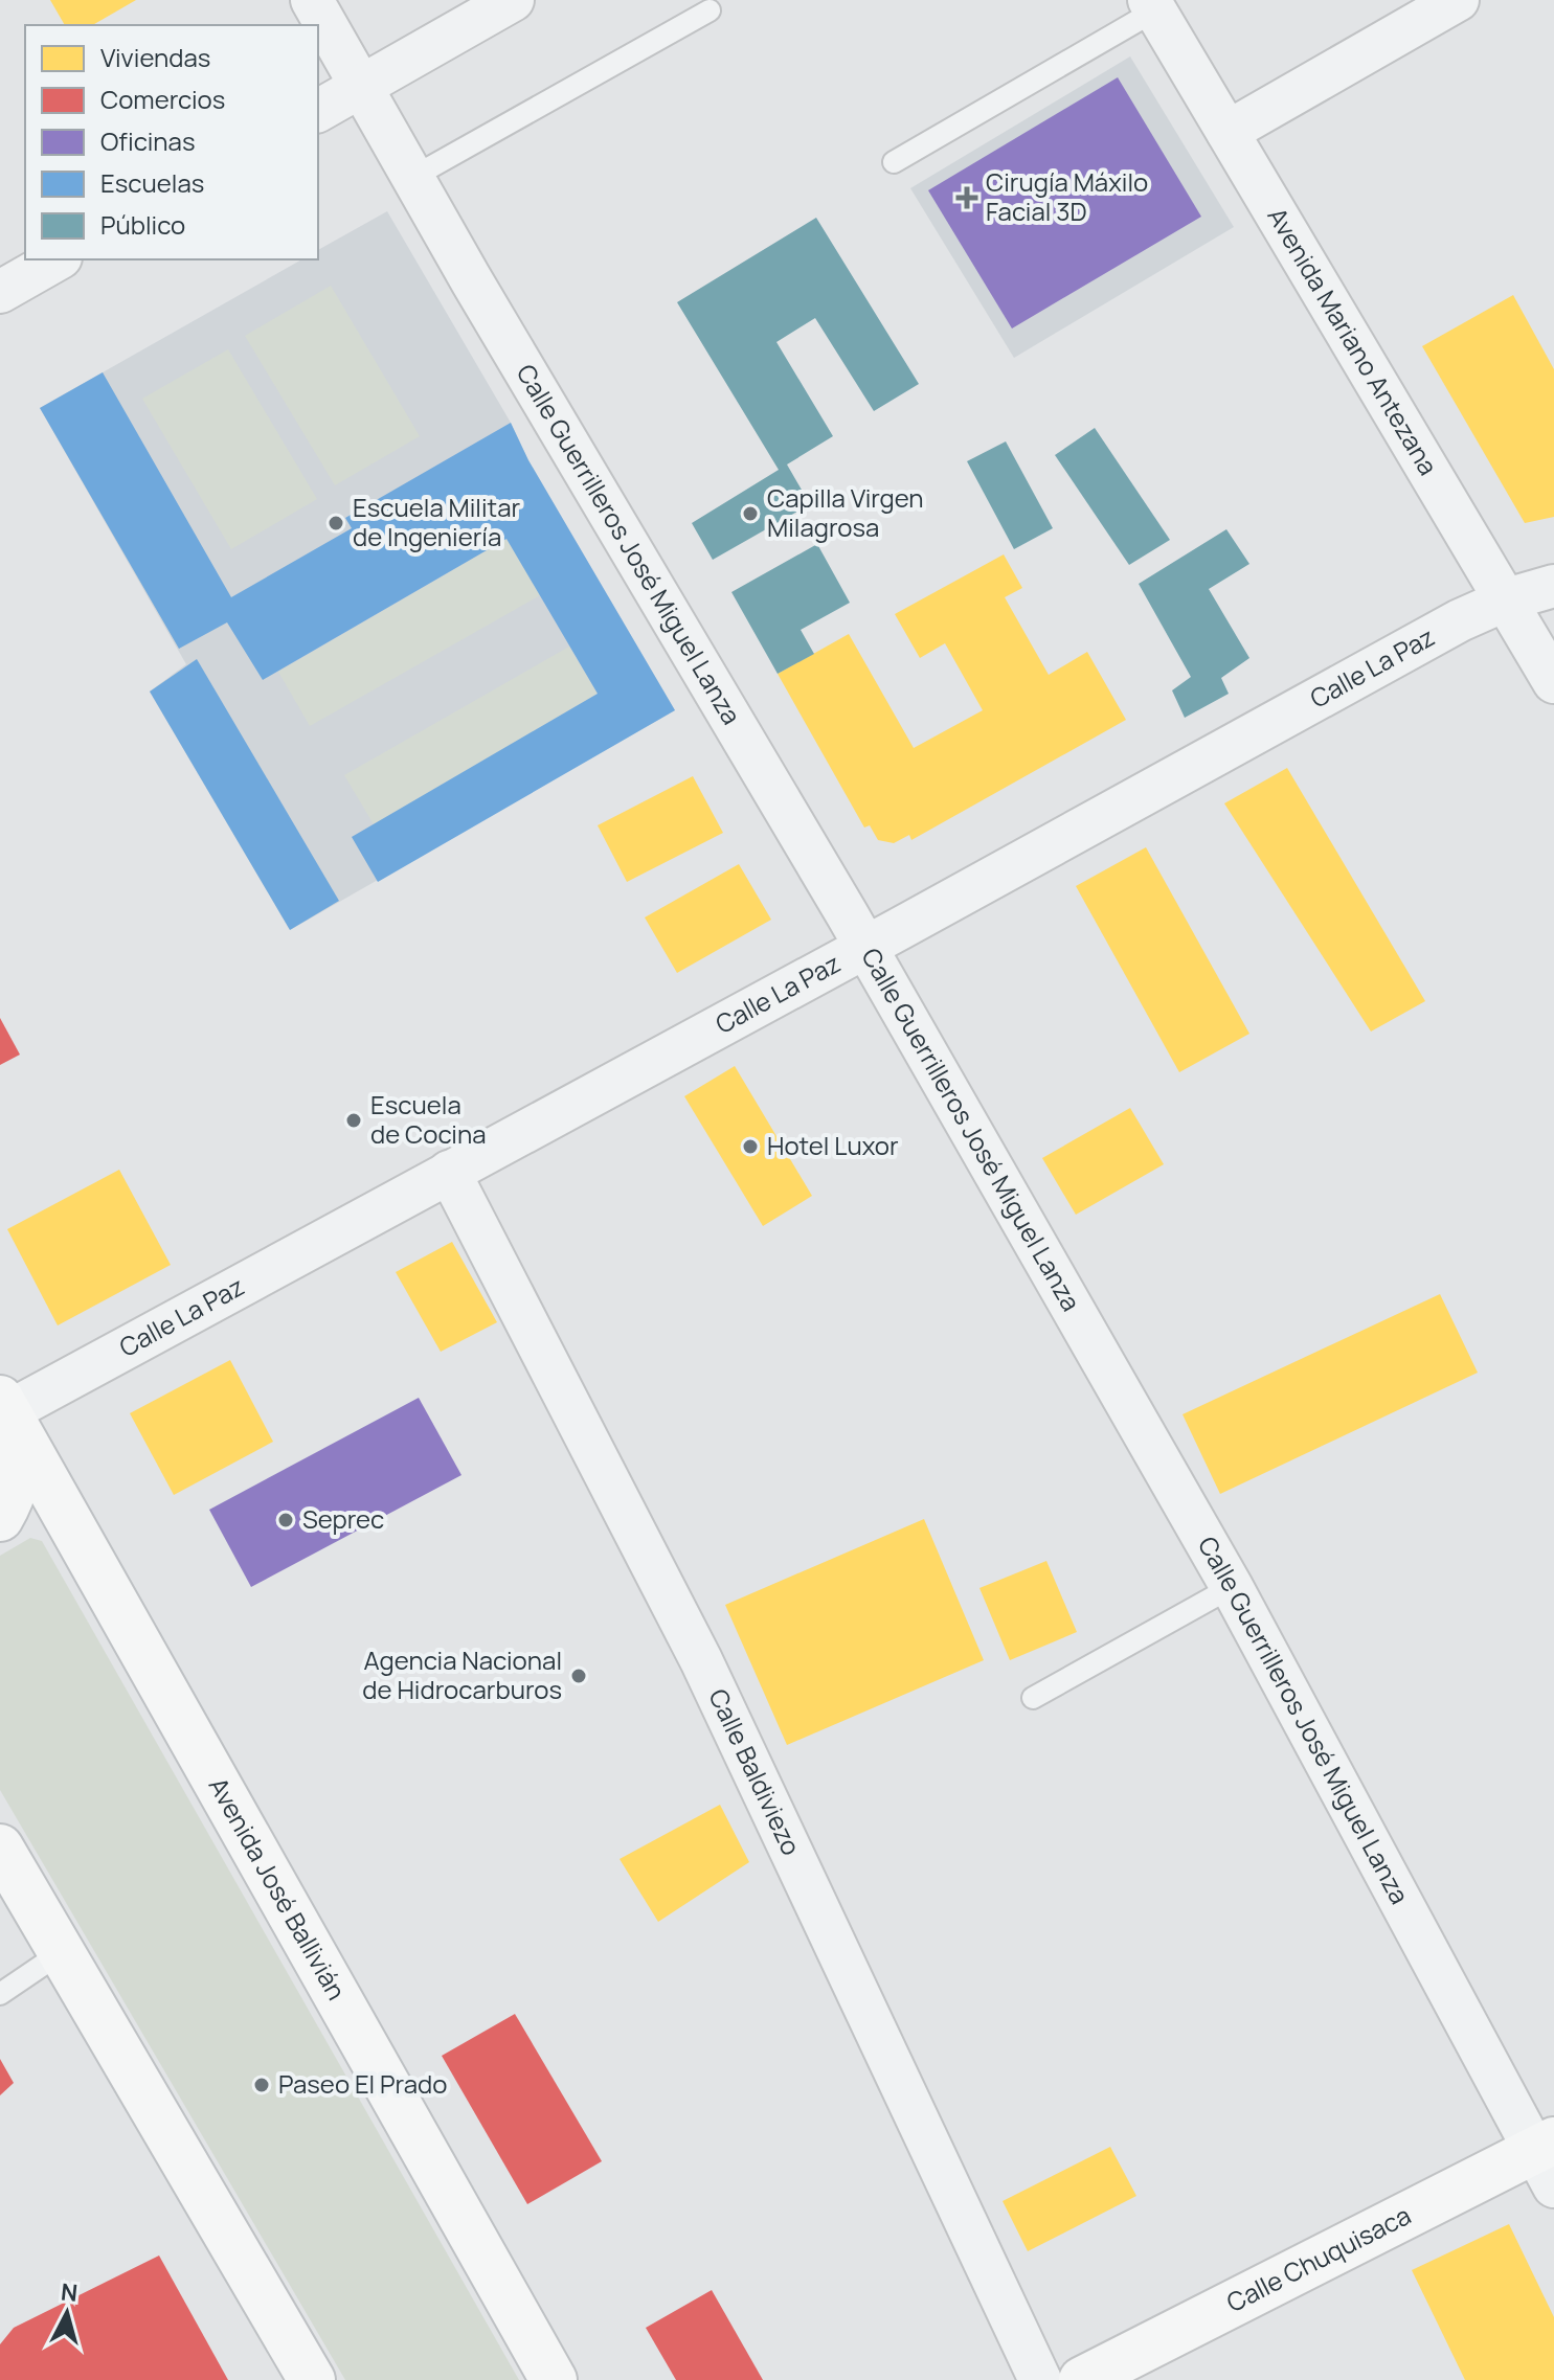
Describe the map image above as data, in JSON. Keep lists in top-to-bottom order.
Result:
{
  "streets": {
    "main road": ["Avenida José Ballivián", "Calle Chuquisaca"],
    "street": [
      "Avenida Mariano Antezana",
      "Calle Guerrilleros José Miguel Lanza",
      "Calle La Paz",
      "Calle Baldiviezo"
    ]
  },
  "crossings": [
    ["Avenida Mariano Antezana", "Calle La Paz"],
    ["Calle Guerrilleros José Miguel Lanza", "Calle La Paz"],
    ["Calle Guerrilleros José Miguel Lanza", "Calle Chuquisaca"],
    ["Calle La Paz", "Calle Baldiviezo"],
    ["Calle La Paz", "Avenida José Ballivián"]
  ],
  "places": {
    "health": ["Cirugía Máxilo Facial 3D"],
    "other": [
      "Capilla Virgen Milagrosa",
      "Escuela Militar de Ingeniería",
      "Escuela de Cocina",
      "Hotel Luxor",
      "Seprec",
      "Agencia Nacional de Hidrocarburos",
      "Paseo El Prado"
    ]
  },
  "legend": [
    "Viviendas",
    "Comercios",
    "Oficinas",
    "Escuelas",
    "Público"
  ],
  "north": "top"
}
